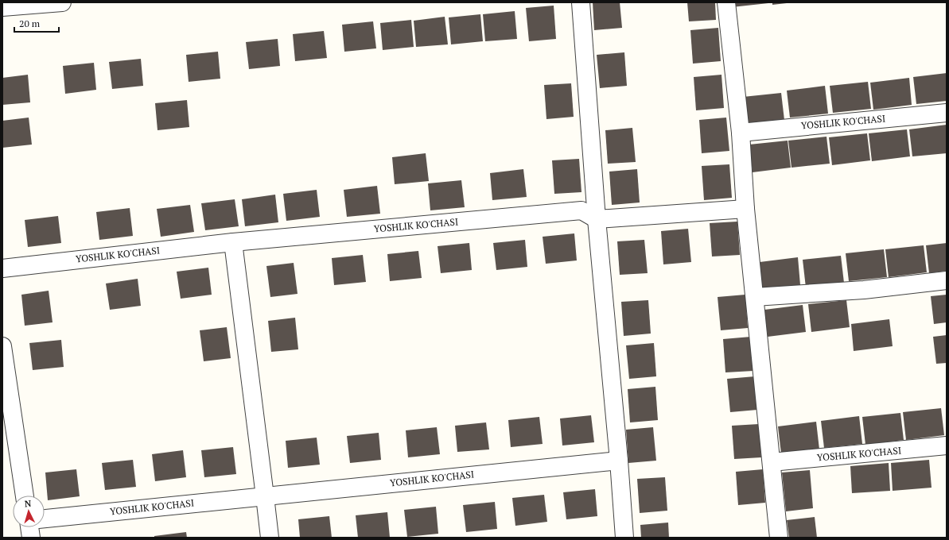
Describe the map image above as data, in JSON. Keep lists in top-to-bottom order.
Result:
{
  "streets": {
    "street": ["YOSHLIK KO'CHASI"]
  },
  "scale_bar": "20 m",
  "north": "top"
}
